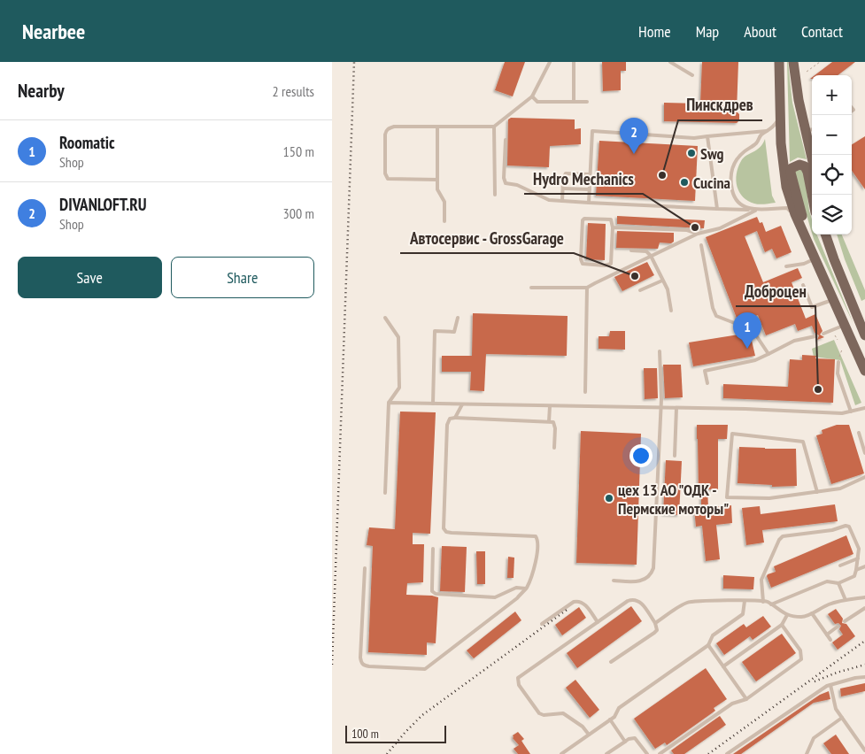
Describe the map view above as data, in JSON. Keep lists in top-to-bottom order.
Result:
{
  "places": [
    "Swg",
    "Пинскдрев",
    "Cucina",
    "Hydro Mechanics",
    "Автосервис - GrossGarage",
    "Доброцен",
    "цех 13 АО \"ОДК - Пермские моторы\""
  ],
  "scale_bar": "100 m",
  "page": {
    "header": "Nearbee",
    "nav": [
      "Home",
      "Map",
      "About",
      "Contact"
    ],
    "heading": ["Nearby", "2 results"],
    "map_buttons": ["+", "−"],
    "pins": ["2", "1"],
    "list": [
      {
        "mark": "1",
        "name": "Roomatic",
        "note": "Shop",
        "value": "150 m"
      },
      {
        "mark": "2",
        "name": "DIVANLOFT.RU",
        "note": "Shop",
        "value": "300 m"
      }
    ],
    "buttons": ["Save", "Share"],
    "scale": "100 m"
  }
}
